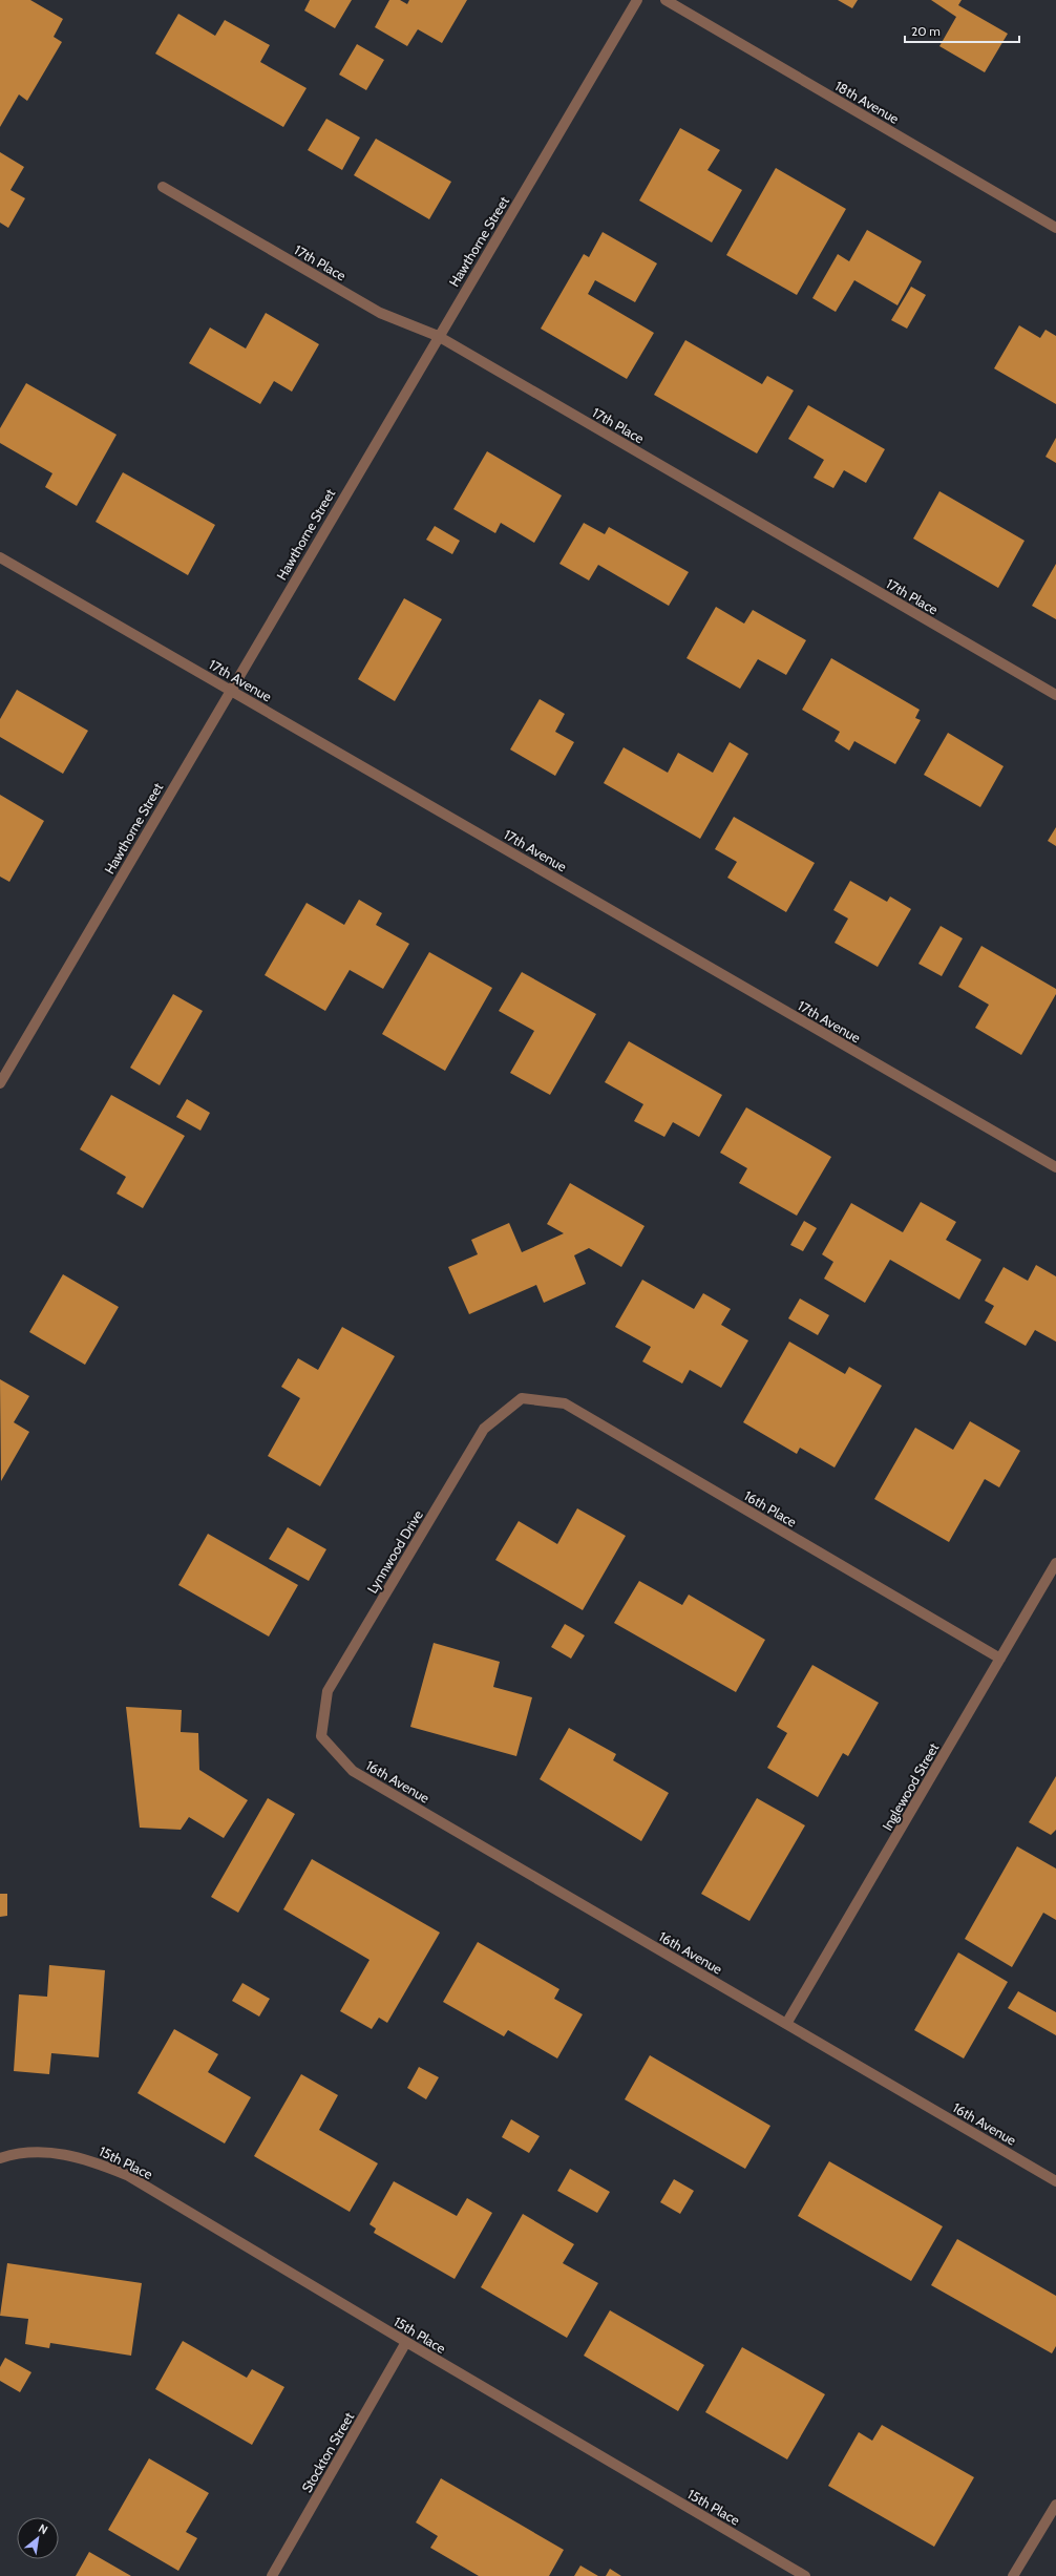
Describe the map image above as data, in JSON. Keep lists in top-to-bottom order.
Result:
{
  "streets": {
    "street": [
      "18th Avenue",
      "Hawthorne Street",
      "17th Place",
      "17th Avenue",
      "16th Place",
      "Lynnwood Drive",
      "16th Avenue",
      "Inglewood Street",
      "15th Place",
      "Stockton Street"
    ]
  },
  "crossings": [
    ["Hawthorne Street", "17th Place"],
    ["Hawthorne Street", "17th Avenue"],
    ["16th Place", "Lynnwood Drive"],
    ["16th Place", "Inglewood Street"],
    ["Lynnwood Drive", "16th Avenue"],
    ["16th Avenue", "Inglewood Street"],
    ["15th Place", "Stockton Street"]
  ],
  "scale_bar": "20 m",
  "north": "top right"
}
